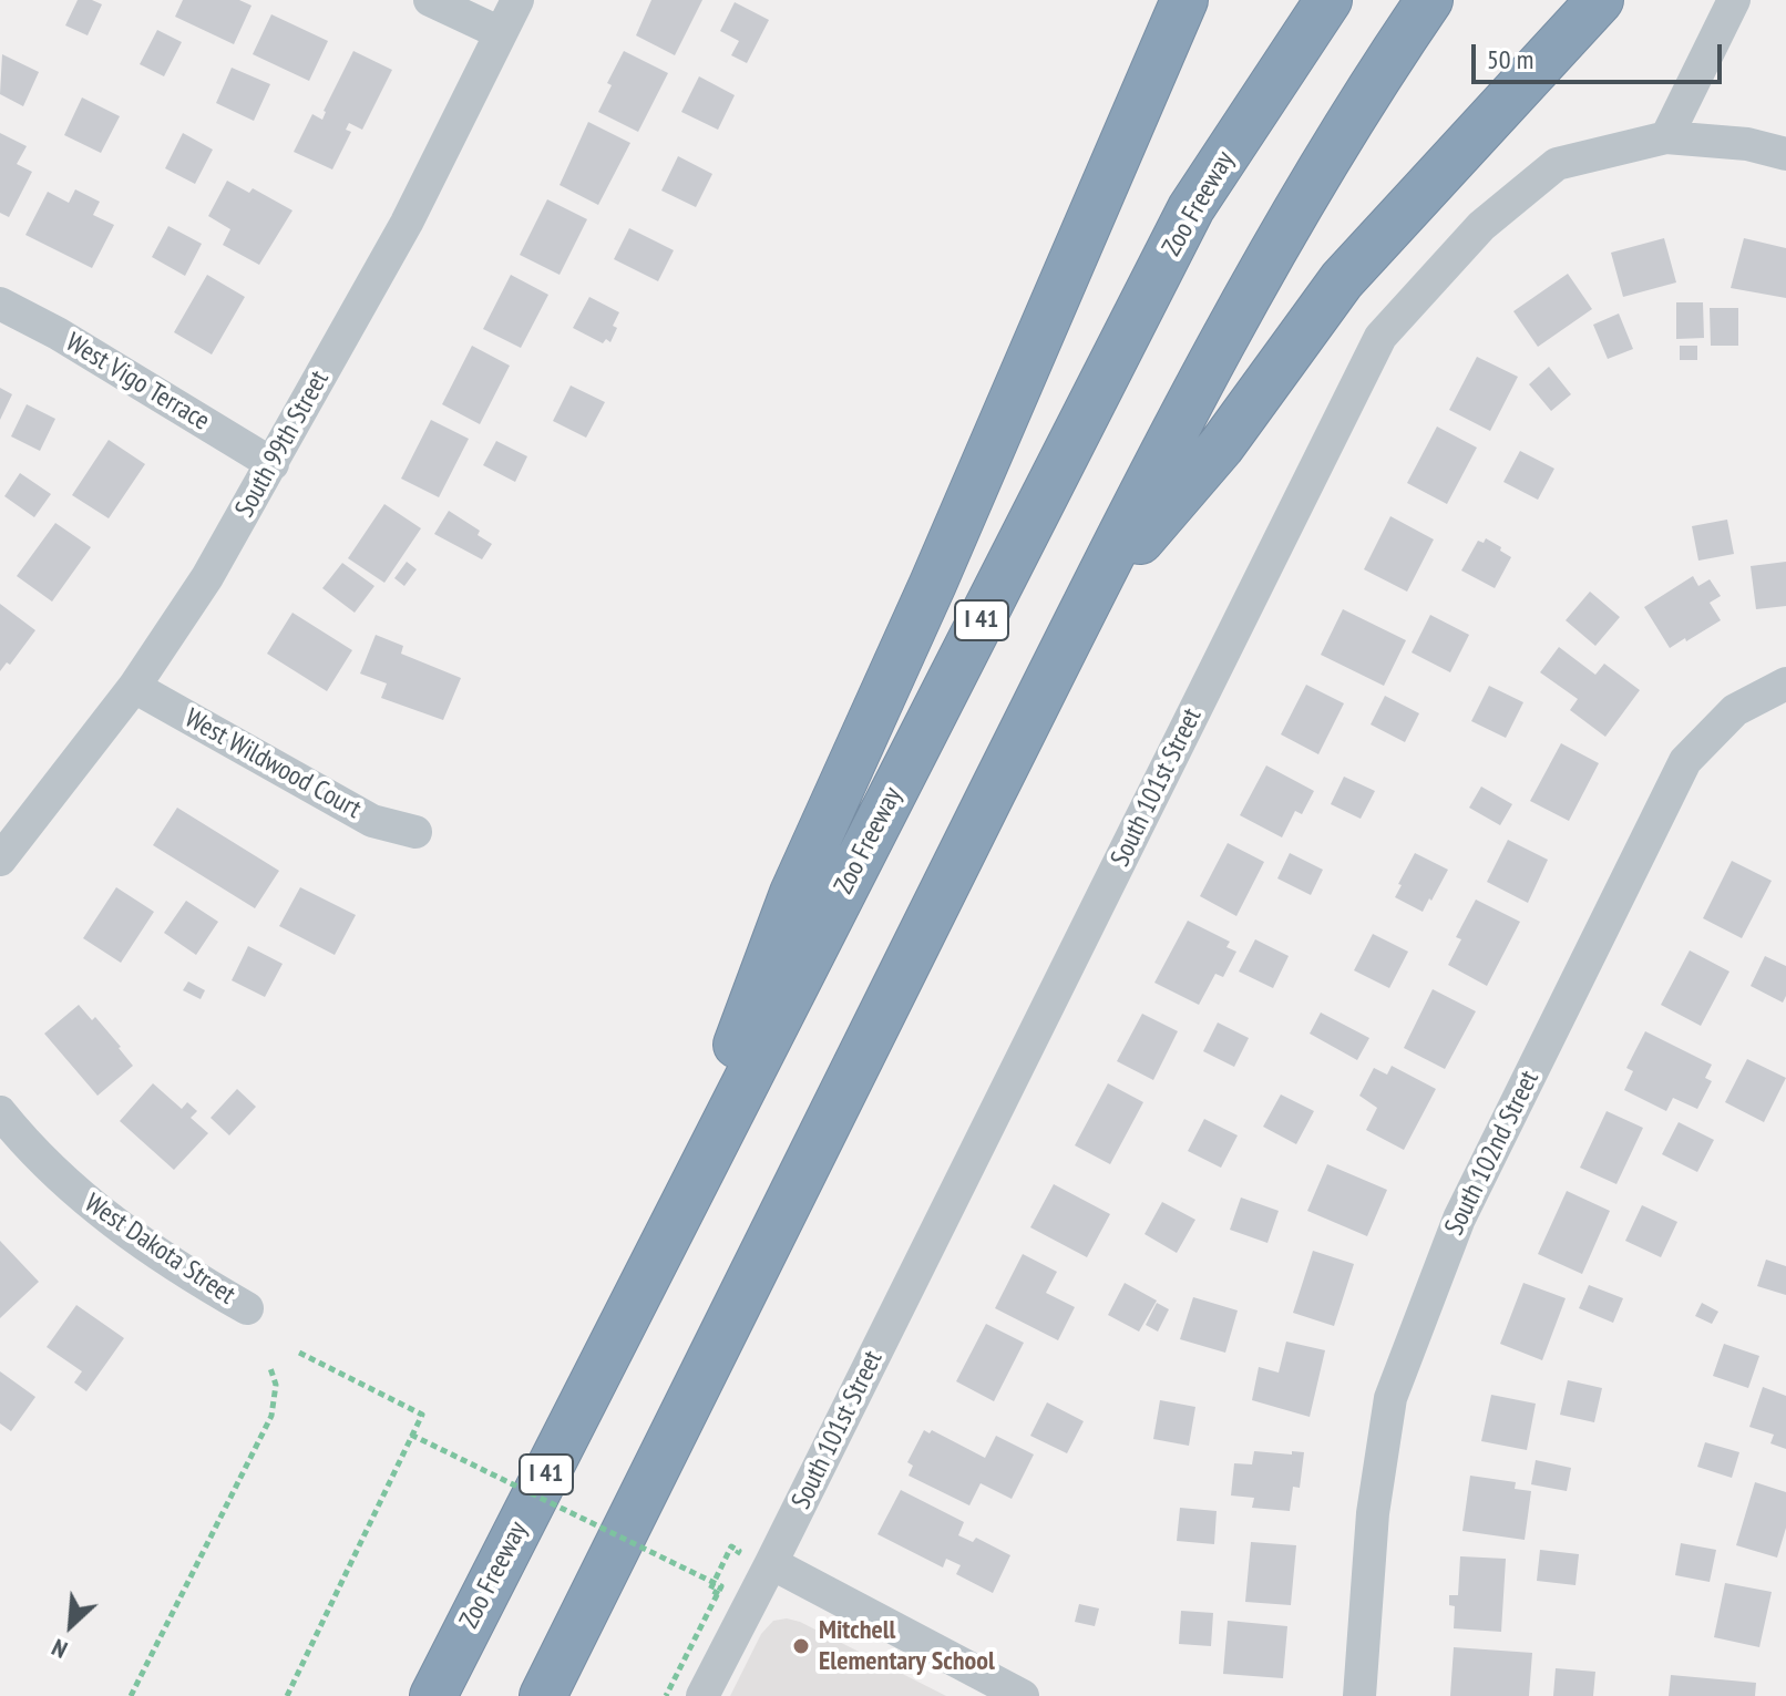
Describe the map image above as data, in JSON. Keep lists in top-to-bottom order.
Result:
{
  "streets": {
    "highway": ["Zoo Freeway", "I 41"],
    "street": [
      "West Vigo Terrace",
      "South 99th Street",
      "West Wildwood Court",
      "South 101st Street",
      "South 102nd Street",
      "West Dakota Street"
    ]
  },
  "crossings": [
    ["West Vigo Terrace", "South 99th Street"],
    ["South 99th Street", "West Wildwood Court"]
  ],
  "places": ["Mitchell Elementary School"],
  "scale_bar": "50 m",
  "north": "bottom left"
}
